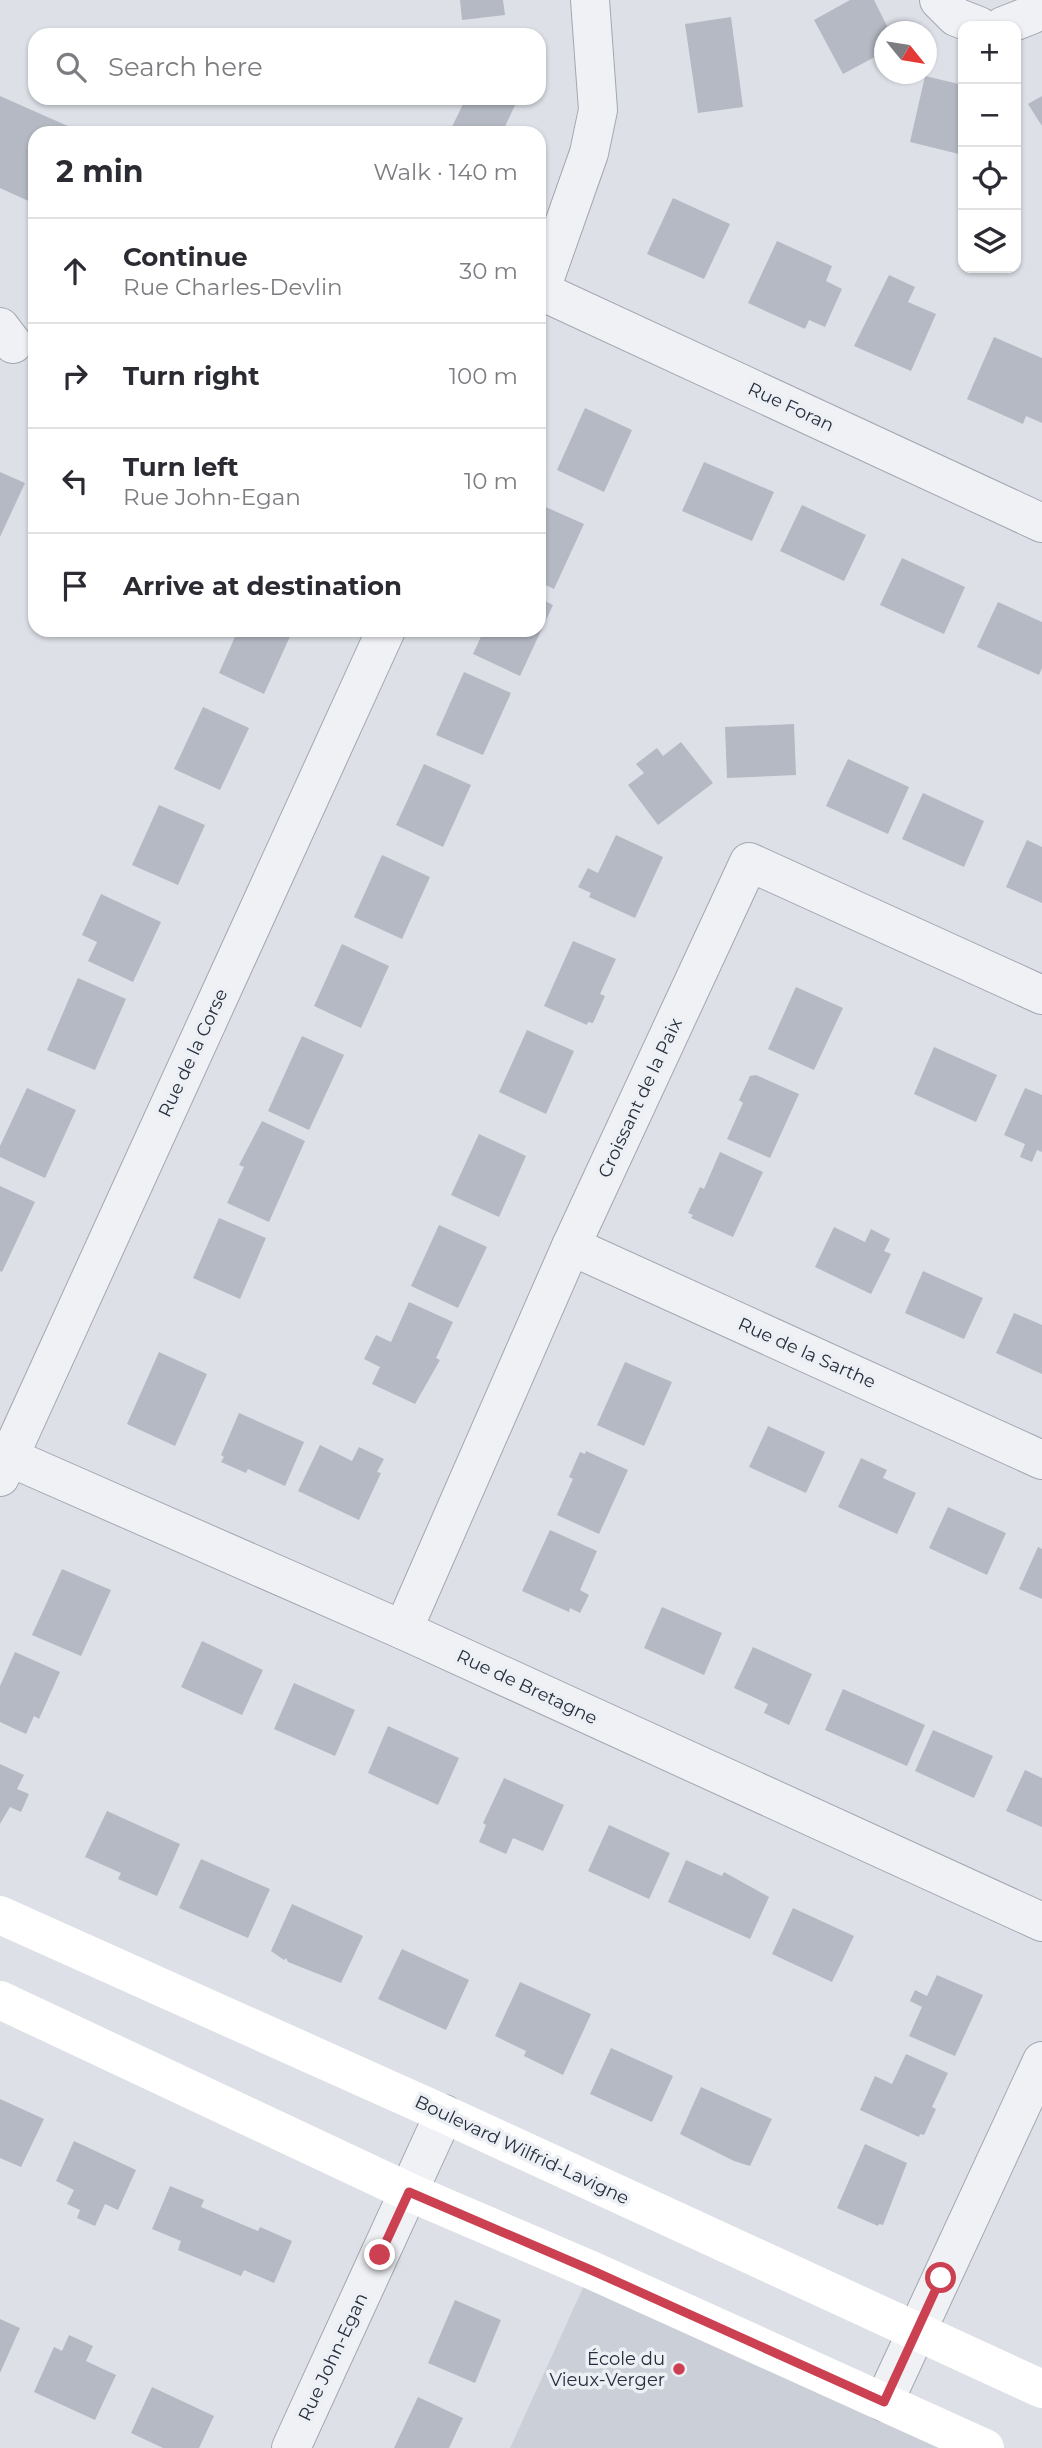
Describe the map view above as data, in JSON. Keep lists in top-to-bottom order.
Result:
{
  "streets": {
    "main road": ["Boulevard Wilfrid-Lavigne"],
    "street": [
      "Rue Foran",
      "Rue de la Corse",
      "Croissant de la Paix",
      "Rue de la Sarthe",
      "Rue de Bretagne",
      "Rue John-Egan"
    ]
  },
  "crossings": [
    ["Rue de la Corse", "Rue de Bretagne"],
    ["Croissant de la Paix", "Rue de la Sarthe"],
    ["Croissant de la Paix", "Rue de Bretagne"],
    ["Boulevard Wilfrid-Lavigne", "Rue John-Egan"]
  ],
  "places": ["École du Vieux-Verger"],
  "north": "bottom right",
  "page": {
    "map_buttons": ["+", "−"],
    "search": "Search here",
    "heading": ["2 min", "Walk · 140 m"],
    "list": [
      ["Continue", "Rue Charles-Devlin", "30 m"],
      ["Turn right", "100 m"],
      ["Turn left", "Rue John-Egan", "10 m"],
      "Arrive at destination"
    ]
  }
}
